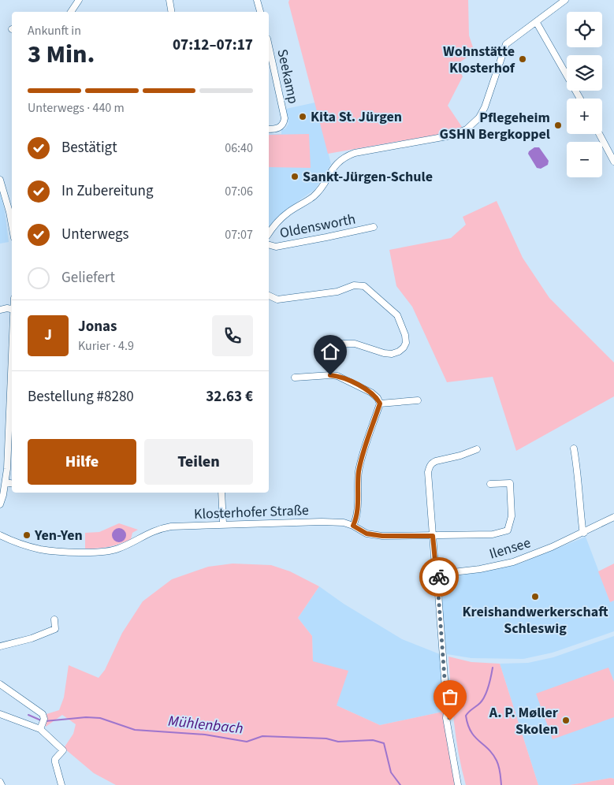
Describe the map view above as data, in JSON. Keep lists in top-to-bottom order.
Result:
{
  "streets": {
    "street": [
      "Seekamp",
      "Oldensworth",
      "Klosterhofer Straße",
      "Ilensee"
    ]
  },
  "water": ["Mühlenbach"],
  "places": [
    "Wohnstätte Klosterhof",
    "Kita St. Jürgen",
    "Pflegeheim GSHN Bergkoppel",
    "Sankt-Jürgen-Schule",
    "Yen-Yen",
    "Kreishandwerkerschaft Schleswig",
    "A. P. Møller Skolen"
  ],
  "page": {
    "map_buttons": ["+", "−"],
    "heading": ["3 Min.", "Ankunft in", "07:12–07:17"],
    "panel": [
      "Jonas",
      "Kurier · 4.9",
      "Bestellung #8280",
      "32.63 €"
    ],
    "bar": "Unterwegs · 440 m",
    "list": [
      ["Bestätigt", "06:40"],
      ["In Zubereitung", "07:06"],
      ["Unterwegs", "07:07"],
      "Geliefert"
    ],
    "round": "J",
    "buttons": ["Hilfe", "Teilen"]
  }
}
